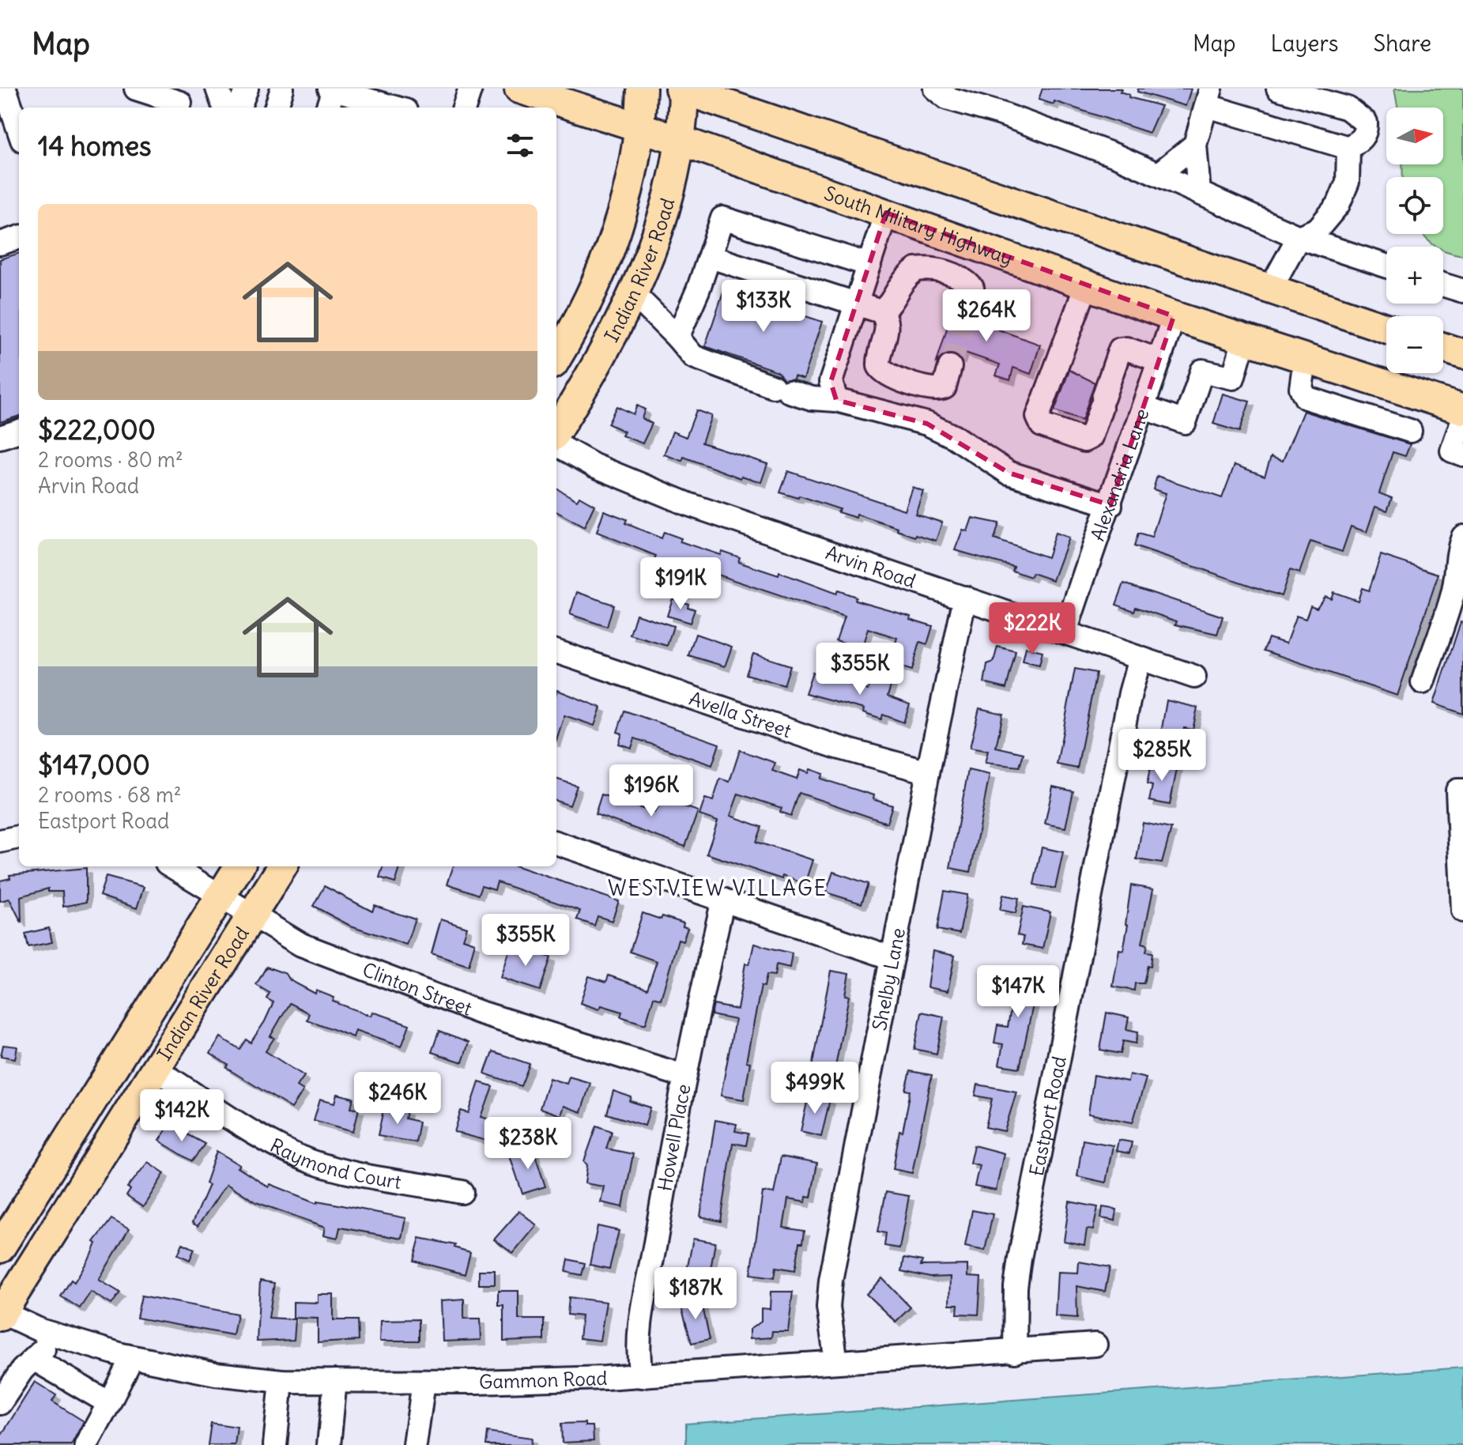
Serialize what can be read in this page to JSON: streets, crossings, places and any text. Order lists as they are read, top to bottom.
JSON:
{
  "streets": {
    "main road": ["South Military Highway", "Indian River Road"],
    "street": [
      "Alexandria Lane",
      "Arvin Road",
      "Avella Street",
      "Shelby Lane",
      "Clinton Street",
      "Eastport Road",
      "Howell Place",
      "Raymond Court",
      "Gammon Road"
    ]
  },
  "crossings": [
    ["South Military Highway", "Indian River Road"],
    ["South Military Highway", "Alexandria Lane"],
    ["Indian River Road", "Clinton Street"],
    ["Indian River Road", "Raymond Court"],
    ["Indian River Road", "Gammon Road"],
    ["Alexandria Lane", "Arvin Road"],
    ["Arvin Road", "Shelby Lane"],
    ["Arvin Road", "Eastport Road"],
    ["Avella Street", "Shelby Lane"],
    ["Shelby Lane", "Gammon Road"],
    ["Clinton Street", "Howell Place"],
    ["Eastport Road", "Gammon Road"],
    ["Howell Place", "Gammon Road"]
  ],
  "districts": ["WESTVIEW VILLAGE"],
  "north": "right",
  "page": {
    "header": "Map",
    "nav": ["Map", "Layers", "Share"],
    "map_buttons": ["+", "−"],
    "heading": "14 homes",
    "list": [
      {
        "name": "$222,000",
        "note": "2 rooms · 80 m² · Arvin Road"
      },
      {
        "name": "$147,000",
        "note": "2 rooms · 68 m² · Eastport Road"
      }
    ],
    "price": [
      "$133K",
      "$264K",
      "$191K",
      "$222K",
      "$355K",
      "$285K",
      "$196K",
      "$355K",
      "$147K",
      "$499K",
      "$246K",
      "$142K",
      "$238K",
      "$187K"
    ]
  }
}
